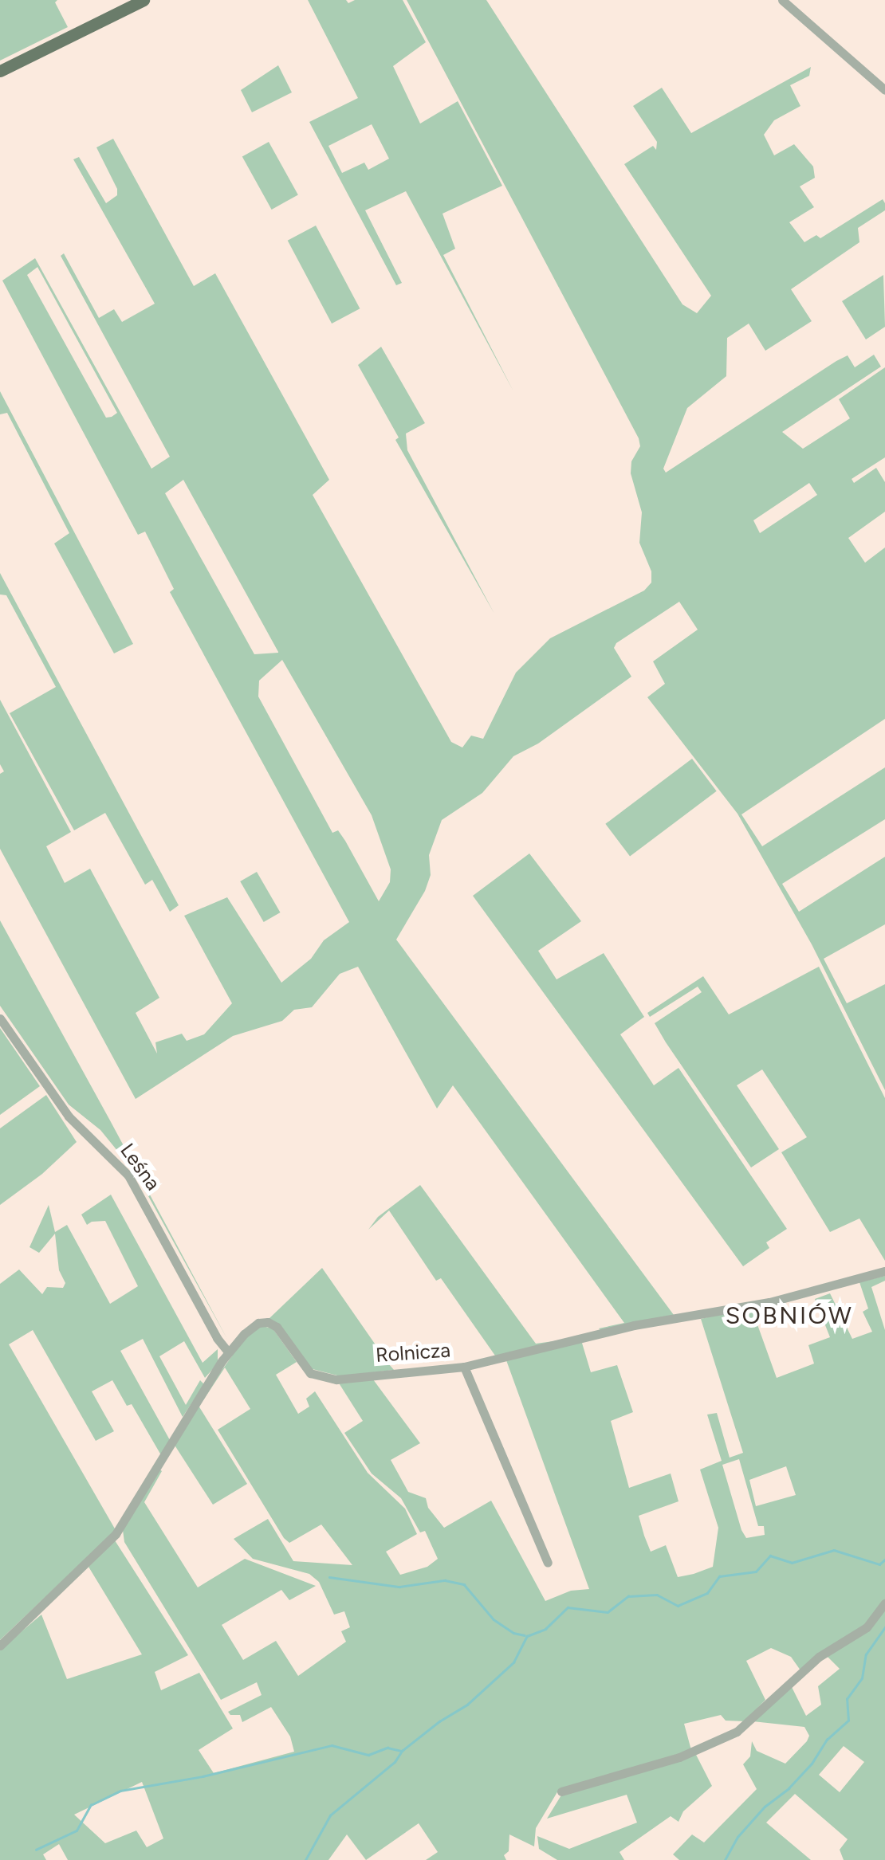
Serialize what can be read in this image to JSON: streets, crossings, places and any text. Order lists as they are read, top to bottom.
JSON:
{
  "streets": {
    "street": ["Leśna", "Rolnicza"]
  },
  "crossings": [
    ["Leśna", "Rolnicza"]
  ],
  "districts": ["SOBNIÓW"]
}
